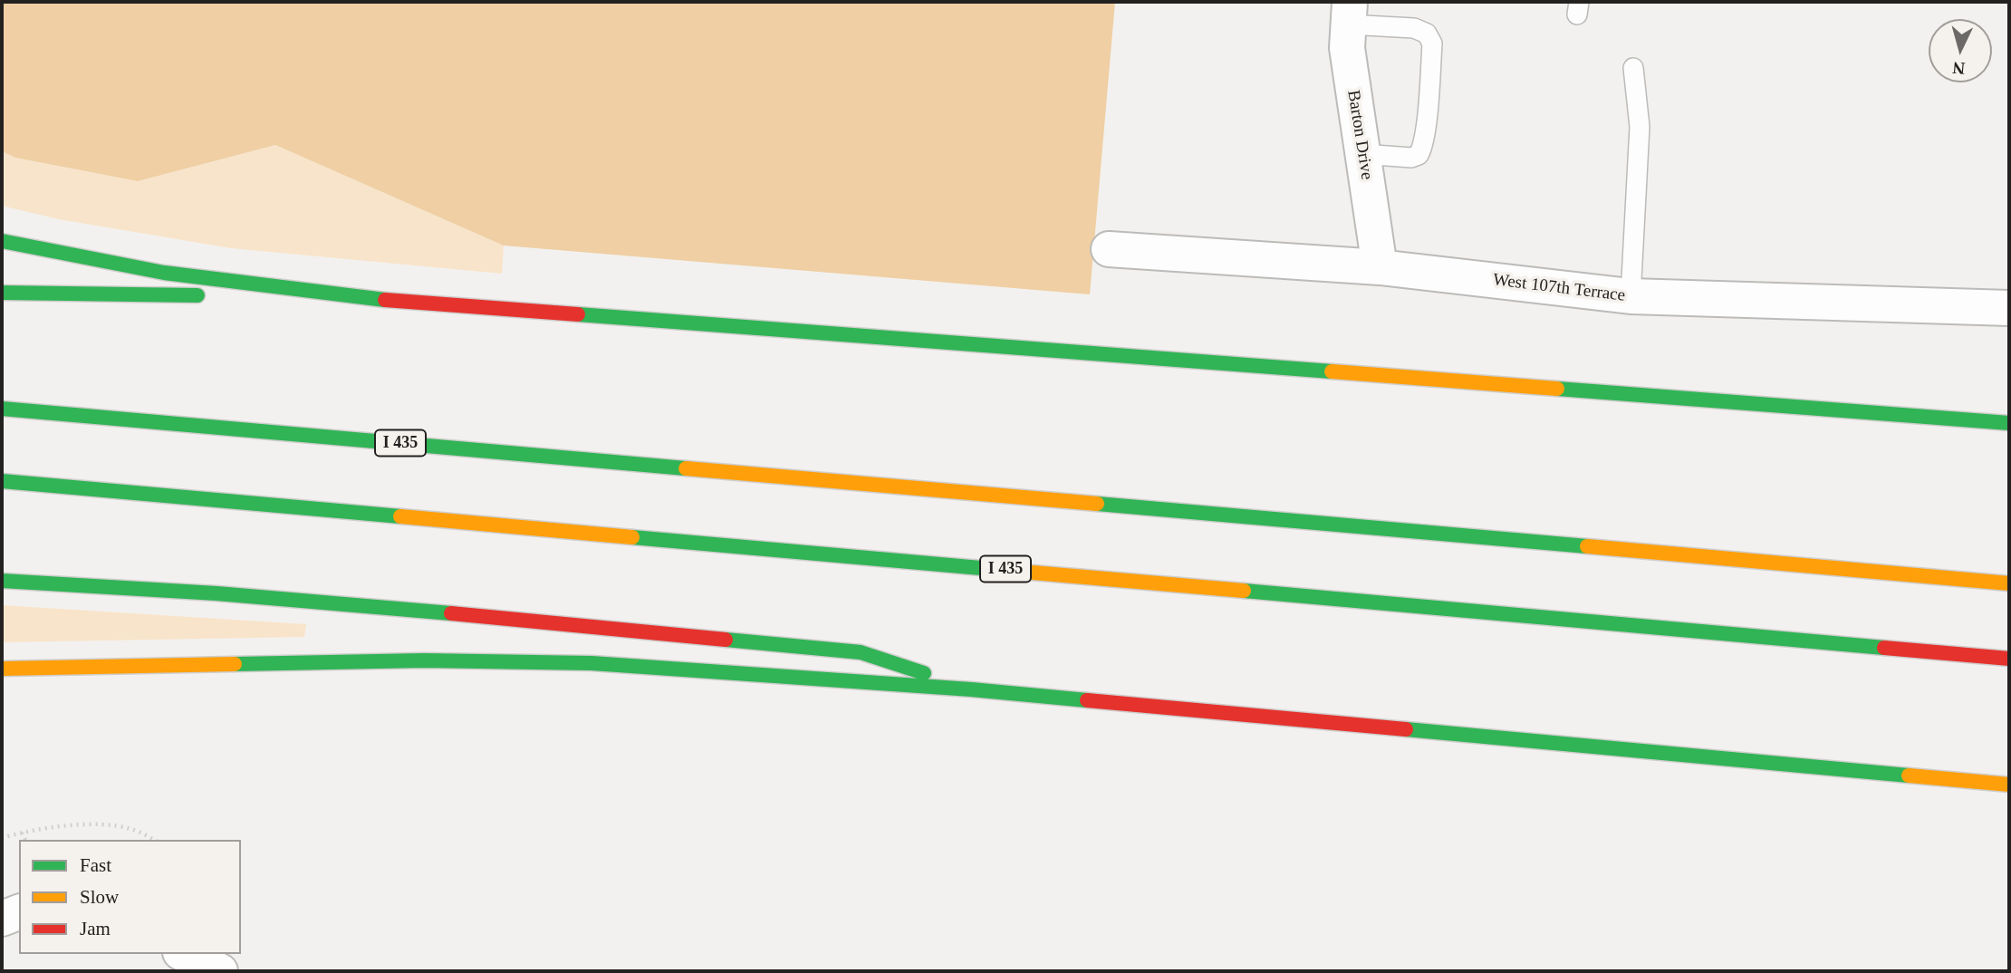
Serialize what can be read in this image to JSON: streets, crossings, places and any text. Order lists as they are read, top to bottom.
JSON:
{
  "streets": {
    "highway": ["I 435"],
    "street": ["Barton Drive", "West 107th Terrace"]
  },
  "crossings": [
    ["Barton Drive", "West 107th Terrace"]
  ],
  "legend": ["Fast", "Slow", "Jam"],
  "north": "bottom"
}
